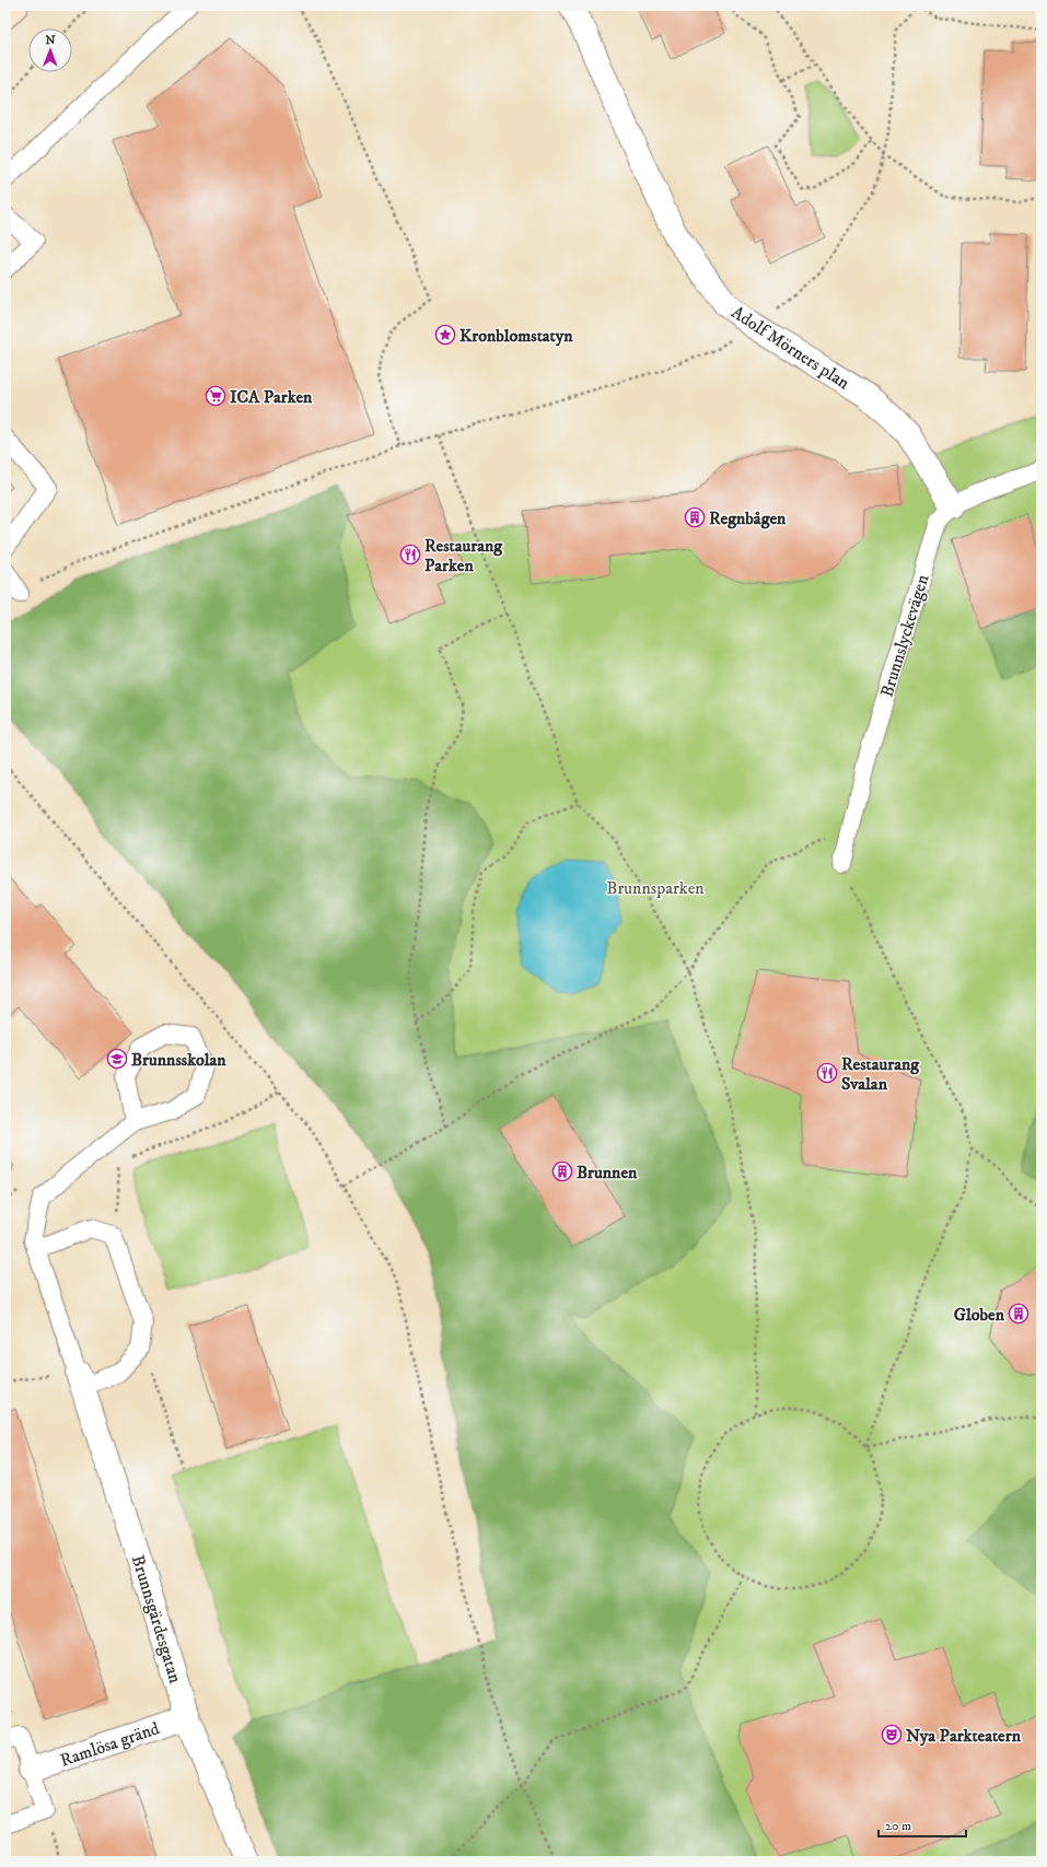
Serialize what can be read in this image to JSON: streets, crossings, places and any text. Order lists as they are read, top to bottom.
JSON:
{
  "streets": {
    "street": ["Adolf Mörners plan", "Brunnsgärdesgatan", "Ramlösa gränd"],
    "lane": ["Brunnslyckevägen"]
  },
  "crossings": [
    ["Adolf Mörners plan", "Brunnslyckevägen"],
    ["Brunnsgärdesgatan", "Ramlösa gränd"]
  ],
  "parks": ["Brunnsparken"],
  "places": {
    "place": ["Kronblomstatyn"],
    "supermarket": ["ICA Parken"],
    "building": ["Regnbågen", "Brunnen", "Globen"],
    "restaurant": ["Restaurang Parken", "Restaurang Svalan"],
    "school or university": ["Brunnsskolan"],
    "theatre": ["Nya Parkteatern"]
  },
  "scale_bar": "20 m",
  "north": "top"
}
